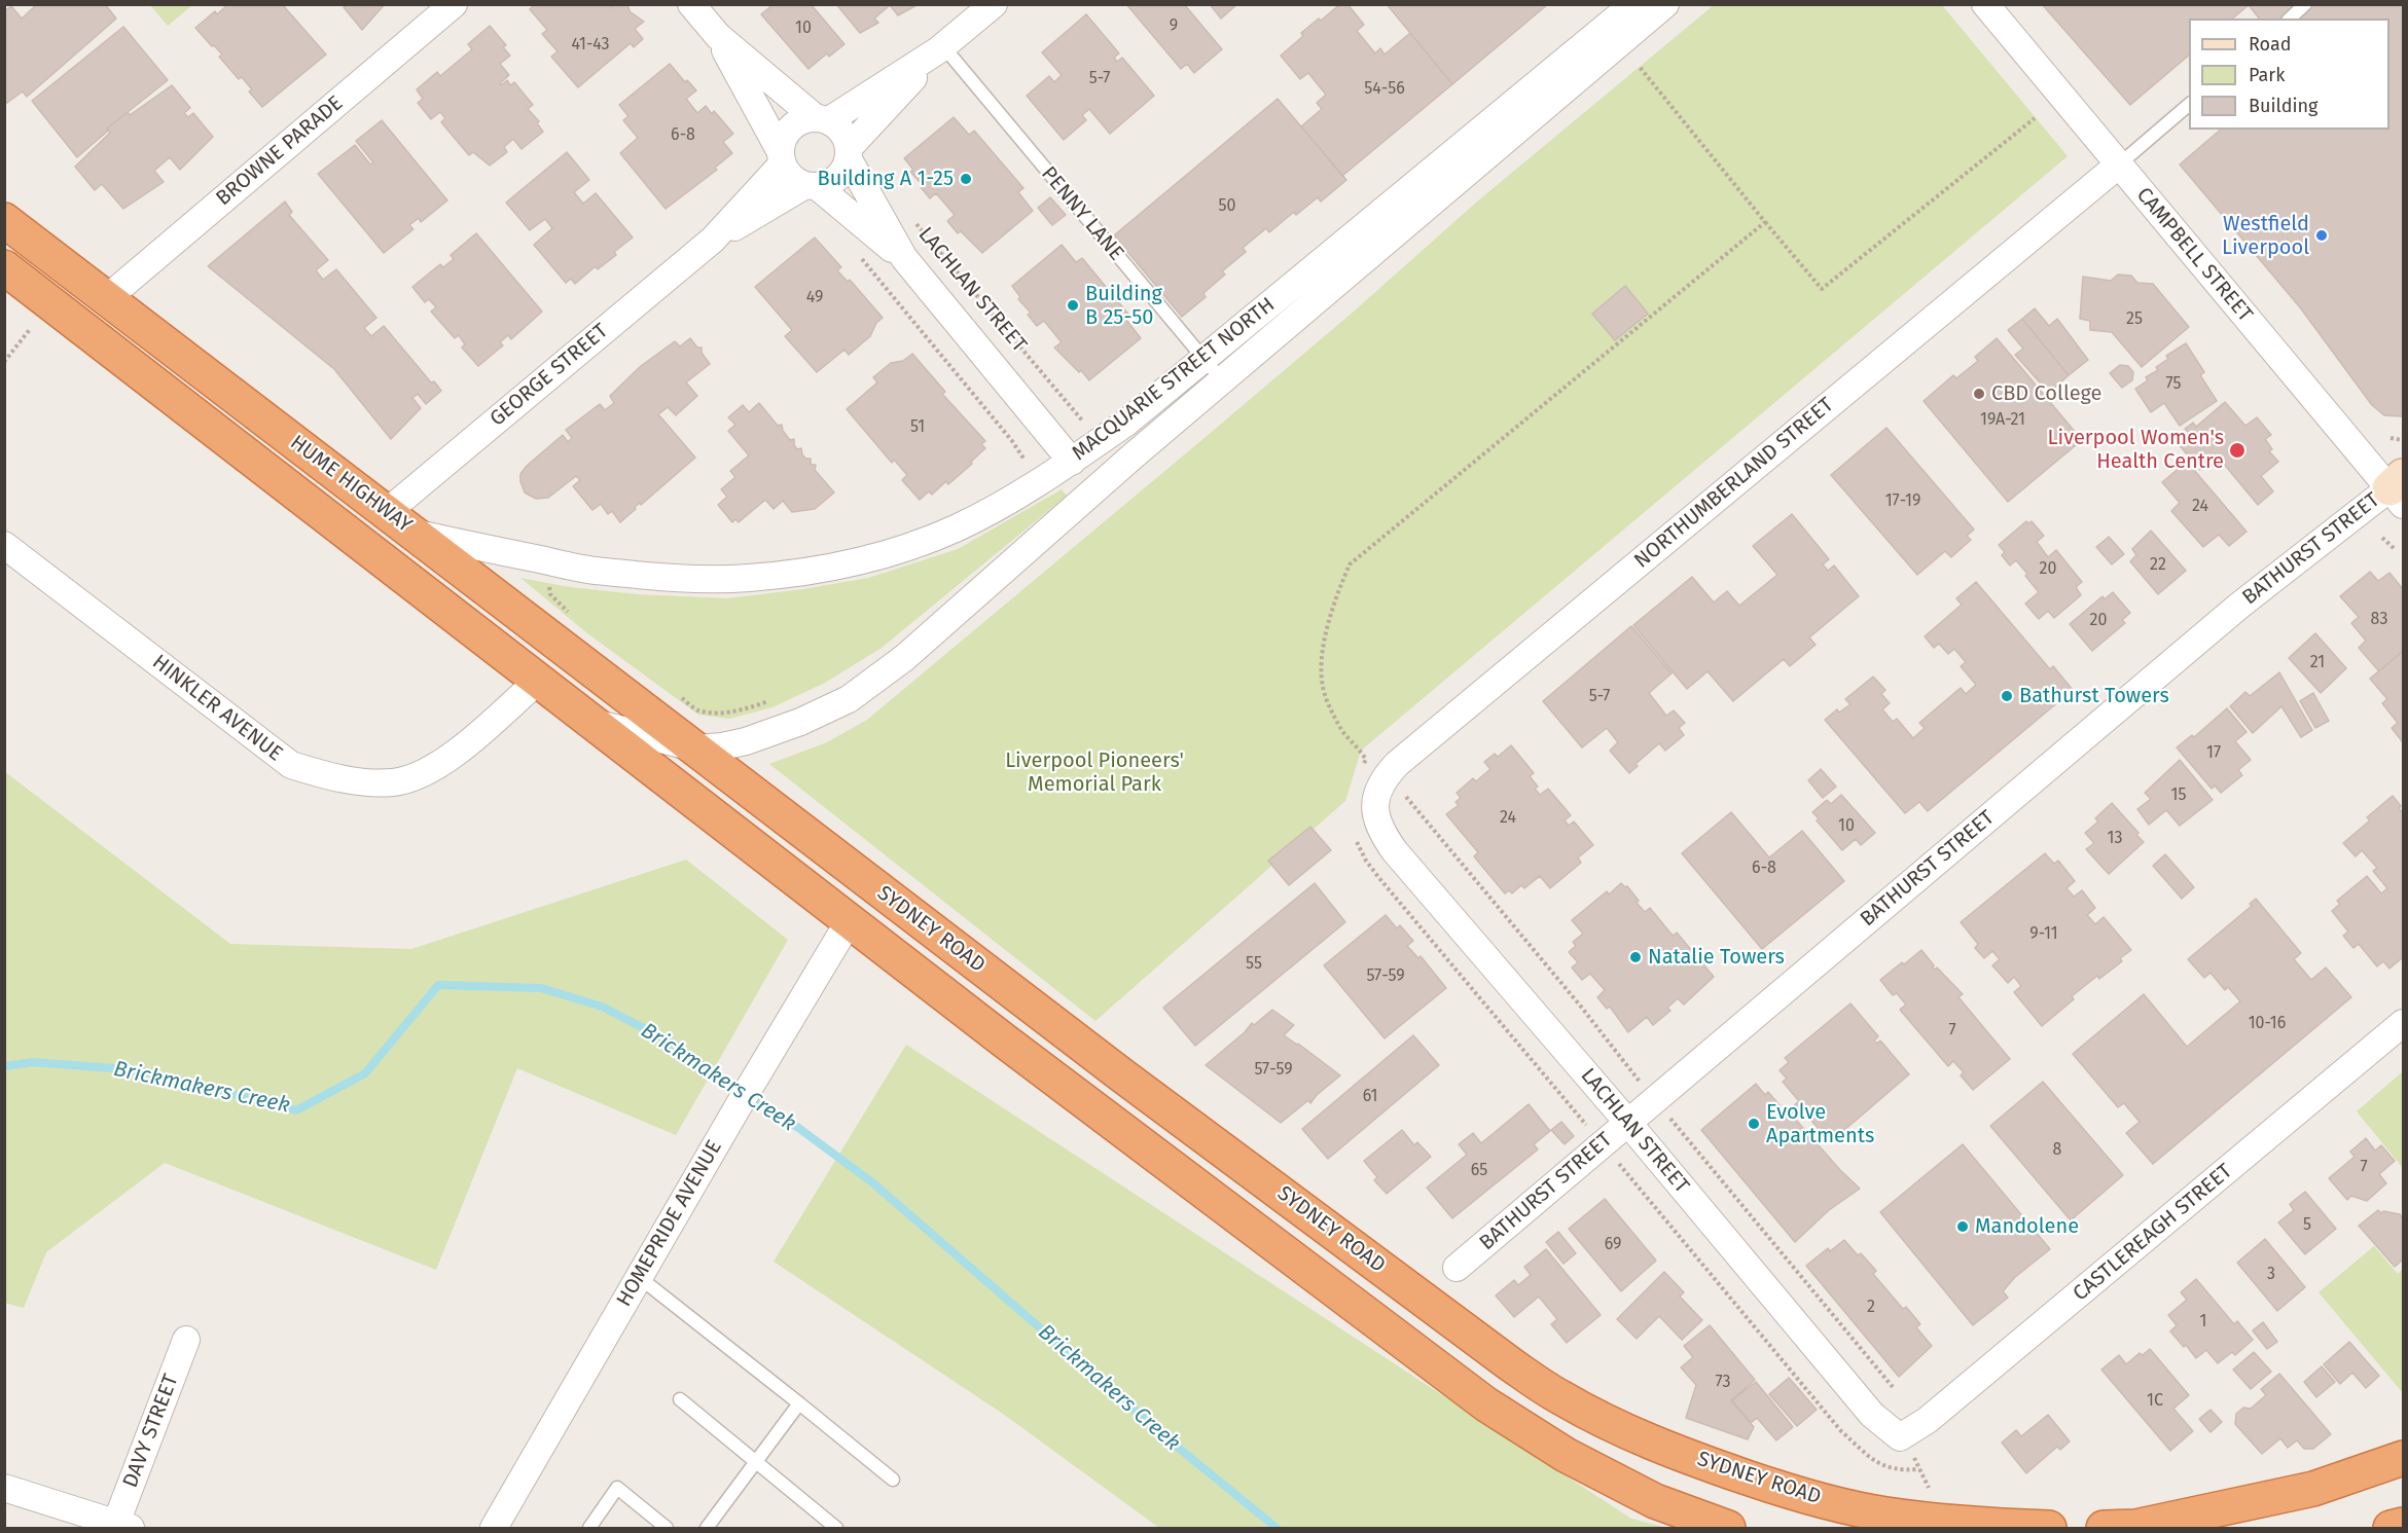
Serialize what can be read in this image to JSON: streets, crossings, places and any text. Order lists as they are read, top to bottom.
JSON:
{
  "streets": {
    "highway": ["HUME HIGHWAY", "SYDNEY ROAD"],
    "street": [
      "BROWNE PARADE",
      "CAMPBELL STREET",
      "LACHLAN STREET",
      "GEORGE STREET",
      "MACQUARIE STREET NORTH",
      "NORTHUMBERLAND STREET",
      "BATHURST STREET",
      "HINKLER AVENUE",
      "HOMEPRIDE AVENUE",
      "CASTLEREAGH STREET",
      "DAVY STREET"
    ],
    "lane": ["PENNY LANE"]
  },
  "crossings": [
    ["BROWNE PARADE", "HUME HIGHWAY"],
    ["PENNY LANE", "MACQUARIE STREET NORTH"],
    ["CAMPBELL STREET", "NORTHUMBERLAND STREET"],
    ["CAMPBELL STREET", "BATHURST STREET"],
    ["LACHLAN STREET", "GEORGE STREET"],
    ["LACHLAN STREET", "MACQUARIE STREET NORTH"],
    ["LACHLAN STREET", "NORTHUMBERLAND STREET"],
    ["LACHLAN STREET", "BATHURST STREET"],
    ["LACHLAN STREET", "CASTLEREAGH STREET"],
    ["GEORGE STREET", "HUME HIGHWAY"],
    ["MACQUARIE STREET NORTH", "HUME HIGHWAY"],
    ["MACQUARIE STREET NORTH", "SYDNEY ROAD"],
    ["HUME HIGHWAY", "HINKLER AVENUE"],
    ["HUME HIGHWAY", "SYDNEY ROAD"],
    ["SYDNEY ROAD", "HOMEPRIDE AVENUE"]
  ],
  "water": ["Brickmakers Creek"],
  "parks": ["Liverpool Pioneers' Memorial Park"],
  "places": [
    "Building A 1-25",
    "Westfield Liverpool",
    "Building B 25-50",
    "CBD College",
    "Liverpool Women's Health Centre",
    "Bathurst Towers",
    "Natalie Towers",
    "Evolve Apartments",
    "Mandolene"
  ],
  "house_numbers": [
    "9",
    "10",
    "41-43",
    "5-7",
    "54-56",
    "6-8",
    "50",
    "49",
    "25",
    "75",
    "19A-21",
    "51",
    "17-19",
    "24",
    "22",
    "20",
    "83",
    "20",
    "21",
    "5-7",
    "17",
    "15",
    "24",
    "10",
    "13",
    "6-8",
    "9-11",
    "55",
    "57-59",
    "10-16",
    "7",
    "57-59",
    "61",
    "8",
    "7",
    "65",
    "5",
    "69",
    "3",
    "2",
    "1",
    "73",
    "1C"
  ],
  "legend": ["Road", "Park", "Building"]
}
